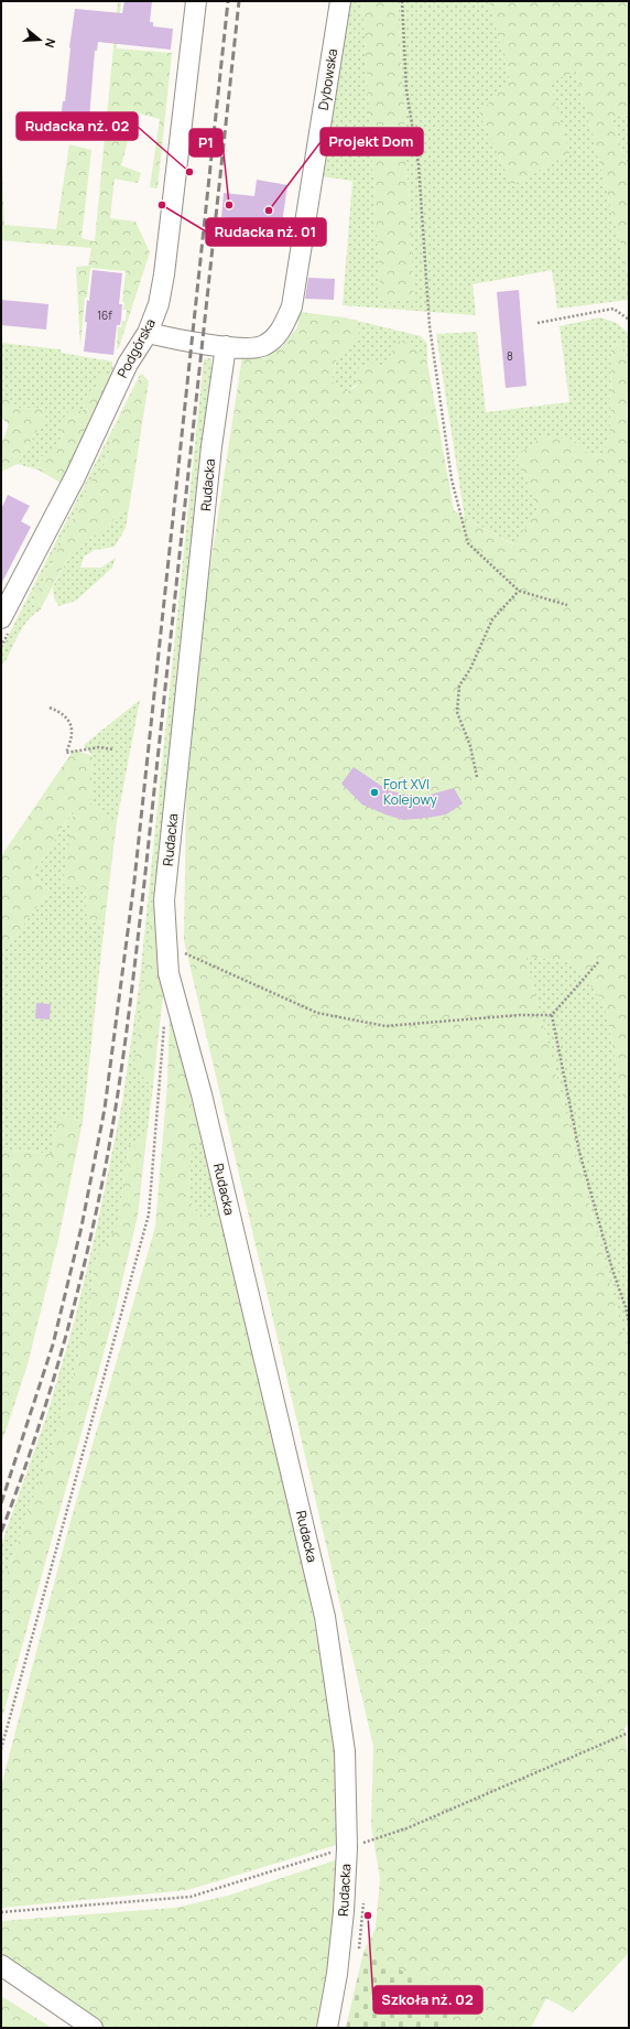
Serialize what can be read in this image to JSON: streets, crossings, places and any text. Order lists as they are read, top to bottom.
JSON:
{
  "streets": {
    "street": ["Dybowska", "Podgórska", "Rudacka"]
  },
  "crossings": [
    ["Dybowska", "Podgórska"],
    ["Dybowska", "Rudacka"]
  ],
  "places": [
    "Rudacka nż. 02",
    "Rudacka nż. 01",
    "P1",
    "Projekt Dom",
    "Fort XVI Kolejowy",
    "Szkoła nż. 02"
  ],
  "house_numbers": ["16f", "8"],
  "north": "right"
}
